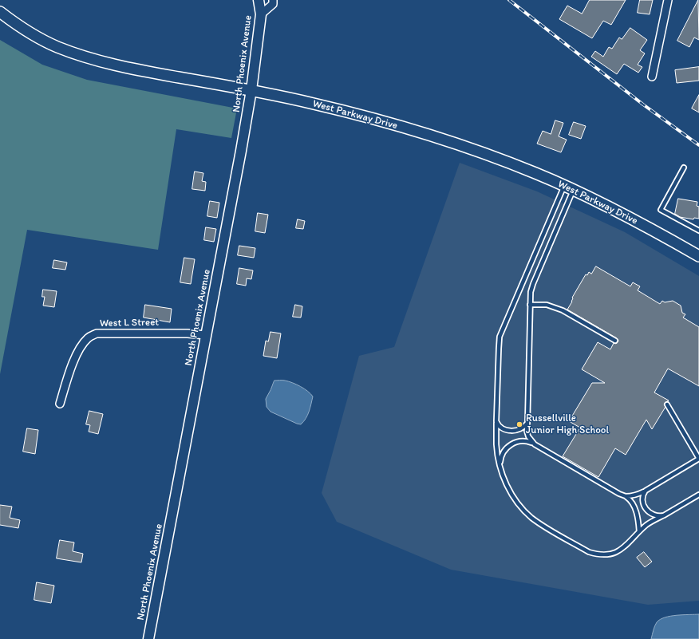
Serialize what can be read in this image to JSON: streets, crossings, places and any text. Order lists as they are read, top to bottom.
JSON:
{
  "streets": {
    "main road": ["West Parkway Drive"],
    "street": ["North Phoenix Avenue", "West L Street"]
  },
  "crossings": [
    ["North Phoenix Avenue", "West Parkway Drive"],
    ["North Phoenix Avenue", "West L Street"]
  ],
  "places": ["Russellville Junior High School"]
}
